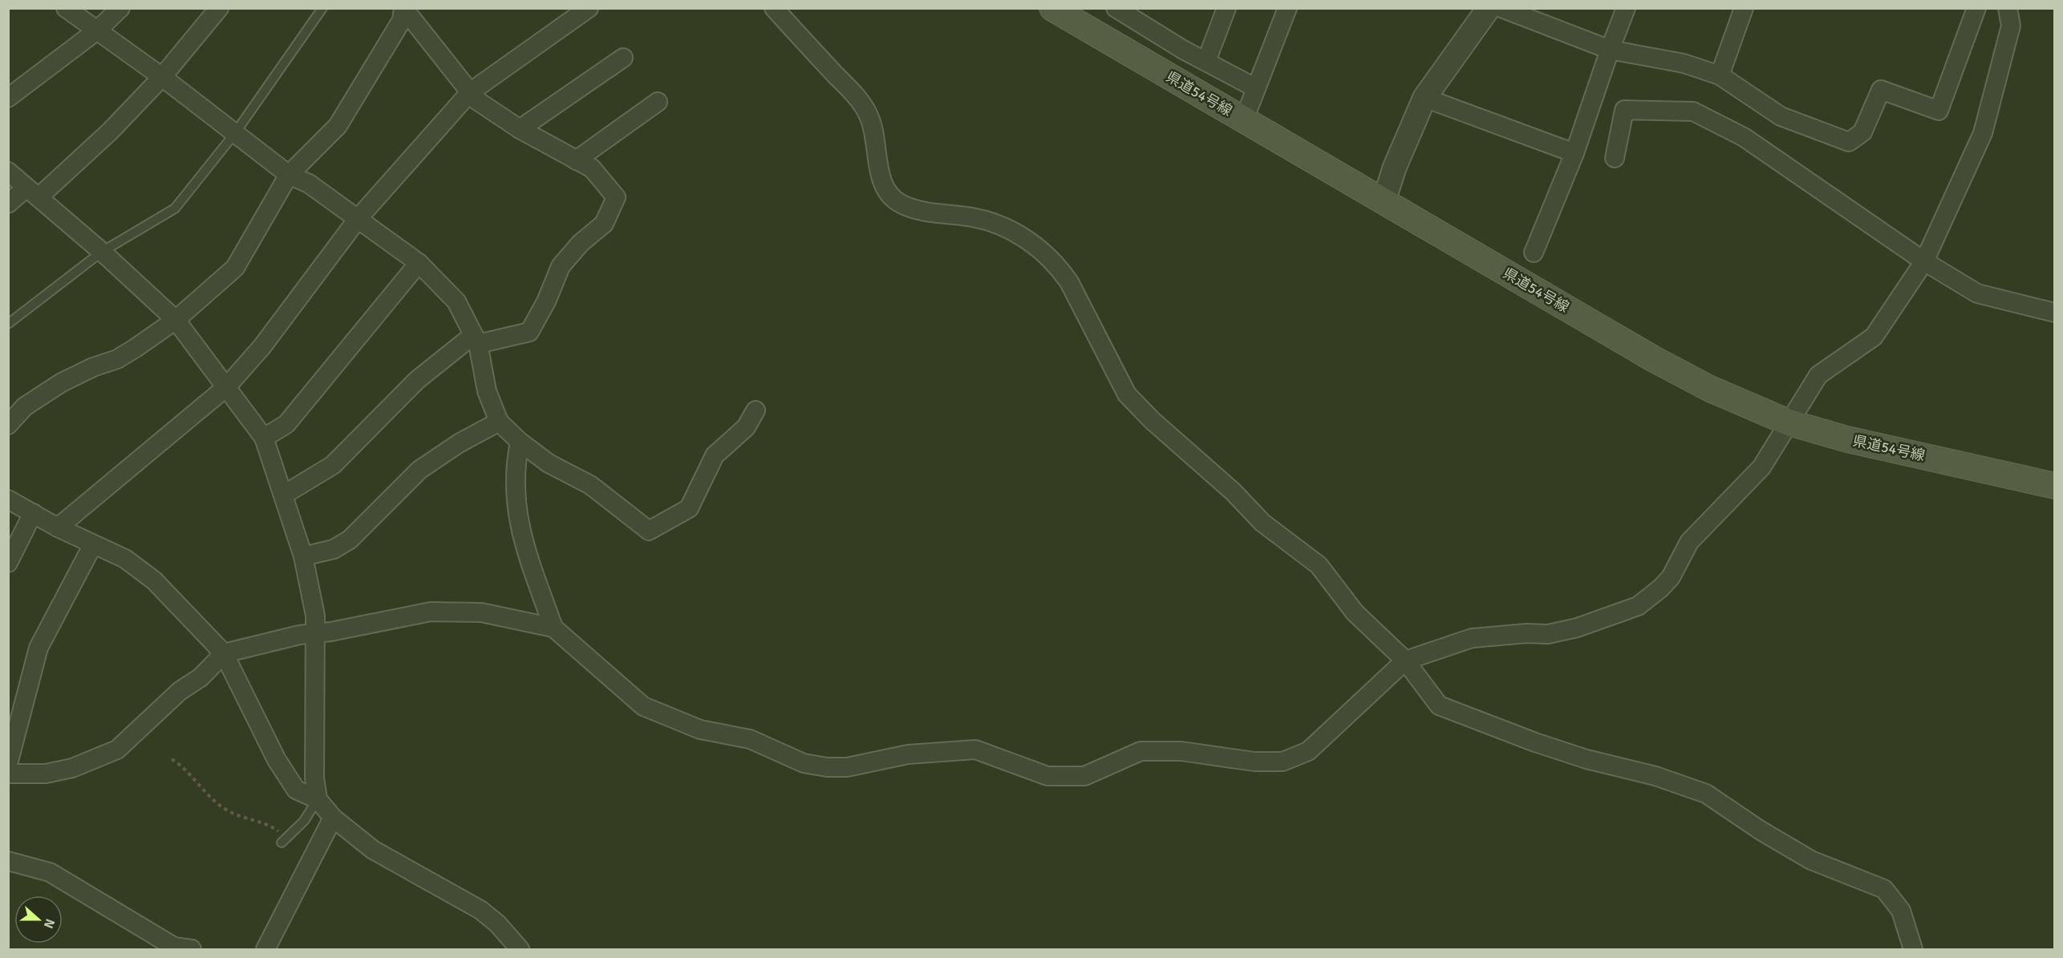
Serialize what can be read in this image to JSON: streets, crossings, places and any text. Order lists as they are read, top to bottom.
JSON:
{
  "streets": {
    "main road": ["県道54号線"]
  },
  "north": "right"
}
